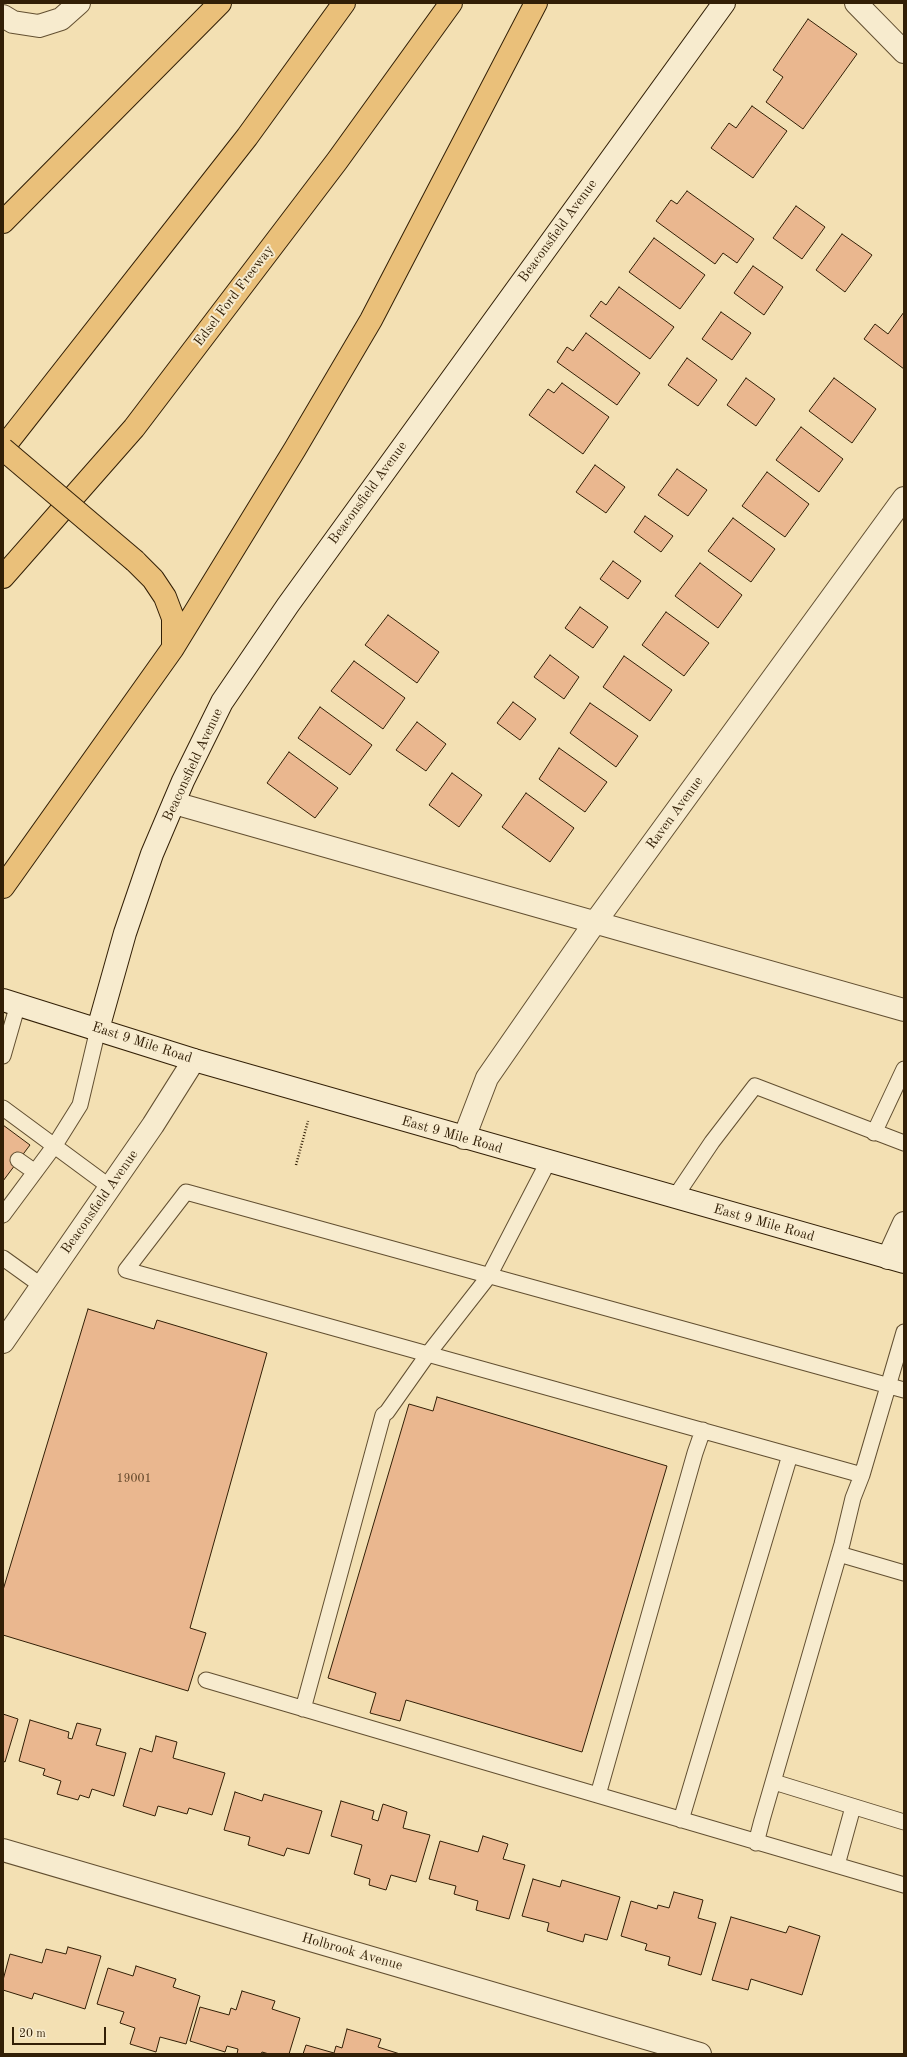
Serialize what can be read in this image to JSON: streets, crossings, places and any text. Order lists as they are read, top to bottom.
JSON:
{
  "streets": {
    "highway": ["Edsel Ford Freeway"],
    "street": [
      "Beaconsfield Avenue",
      "Raven Avenue",
      "East 9 Mile Road",
      "Holbrook Avenue"
    ]
  },
  "crossings": [
    ["Beaconsfield Avenue", "East 9 Mile Road"],
    ["Raven Avenue", "East 9 Mile Road"]
  ],
  "house_numbers": ["19001"],
  "scale_bar": "20 m"
}
